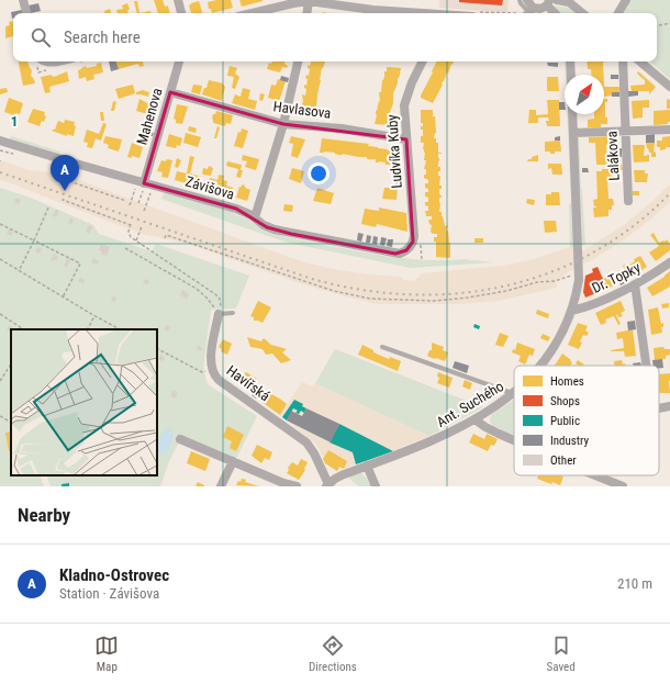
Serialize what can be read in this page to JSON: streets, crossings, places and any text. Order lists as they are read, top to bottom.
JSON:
{
  "streets": {
    "street": [
      "Havlasova",
      "Mahenova",
      "Ludvíka Kuby",
      "Lalákova",
      "Závišova",
      "Dr. Topky",
      "Havířská",
      "Ant. Suchého"
    ]
  },
  "crossings": [
    ["Havlasova", "Mahenova"],
    ["Havlasova", "Ludvíka Kuby"],
    ["Mahenova", "Závišova"],
    ["Ludvíka Kuby", "Závišova"],
    ["Dr. Topky", "Ant. Suchého"],
    ["Havířská", "Ant. Suchého"]
  ],
  "legend": [
    "Homes",
    "Shops",
    "Public",
    "Industry",
    "Other"
  ],
  "north": "top right",
  "page": {
    "search": "Search here",
    "pins": "A",
    "heading": "Nearby",
    "list": [
      {
        "mark": "A",
        "name": "Kladno-Ostrovec",
        "note": "Station · Závišova",
        "value": "210 m"
      }
    ],
    "nav": ["Map", "Directions", "Saved"]
  },
  "grid": {
    "rows": ["1"]
  }
}
